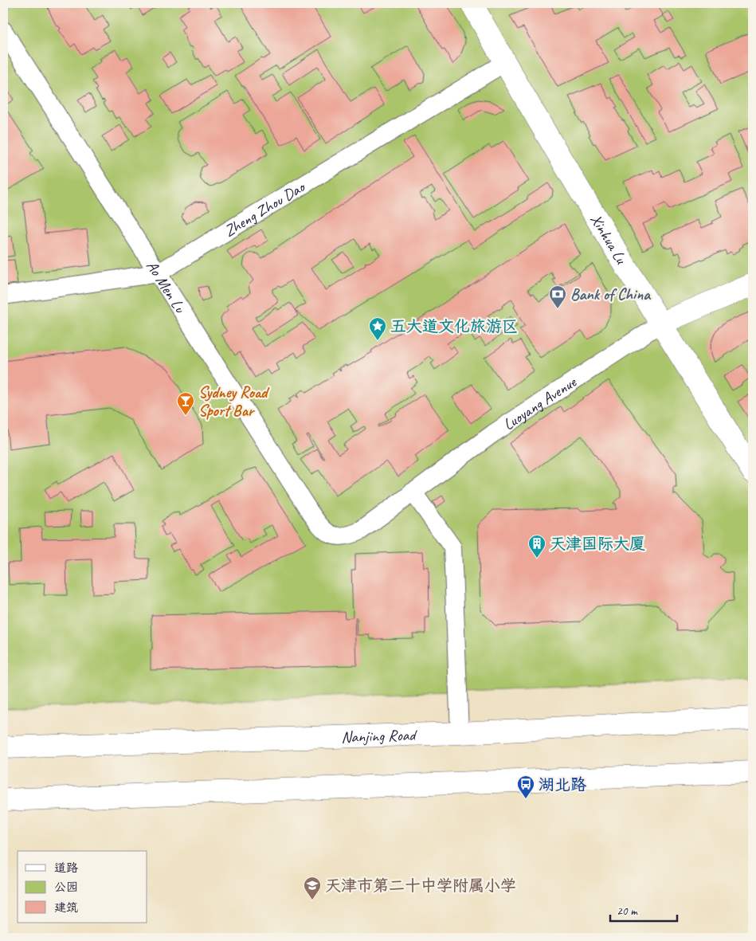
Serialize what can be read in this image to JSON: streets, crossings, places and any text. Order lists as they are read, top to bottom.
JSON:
{
  "streets": {
    "main road": ["Xinhua Lu", "Luoyang Avenue", "Nanjing Road"],
    "street": ["Zheng Zhou Dao", "Ao Men Lu"]
  },
  "crossings": [
    ["Zheng Zhou Dao", "Xinhua Lu"],
    ["Zheng Zhou Dao", "Ao Men Lu"],
    ["Xinhua Lu", "Luoyang Avenue"],
    ["Ao Men Lu", "Luoyang Avenue"]
  ],
  "places": {
    "bank": ["Bank of China"],
    "place": ["五大道文化旅游区"],
    "bar": ["Sydney Road Sport Bar"],
    "building": ["天津国际大厦"],
    "bus stop": ["湖北路"],
    "school or university": ["天津市第二十中学附属小学"]
  },
  "legend": ["道路", "公园", "建筑"],
  "scale_bar": "20 m"
}
